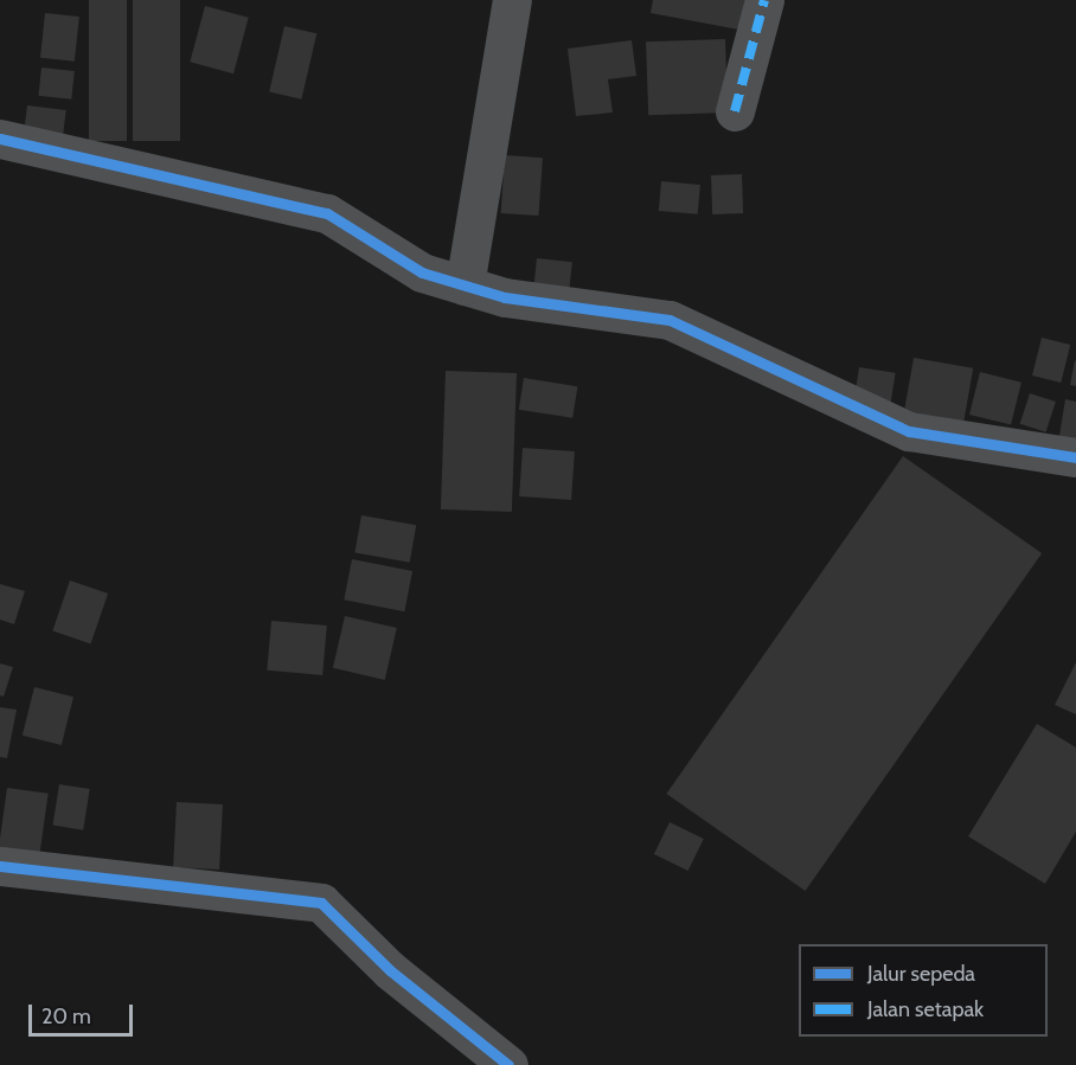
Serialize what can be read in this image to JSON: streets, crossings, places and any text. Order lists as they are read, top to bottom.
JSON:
{
  "legend": ["Jalur sepeda", "Jalan setapak"],
  "scale_bar": "20 m"
}
